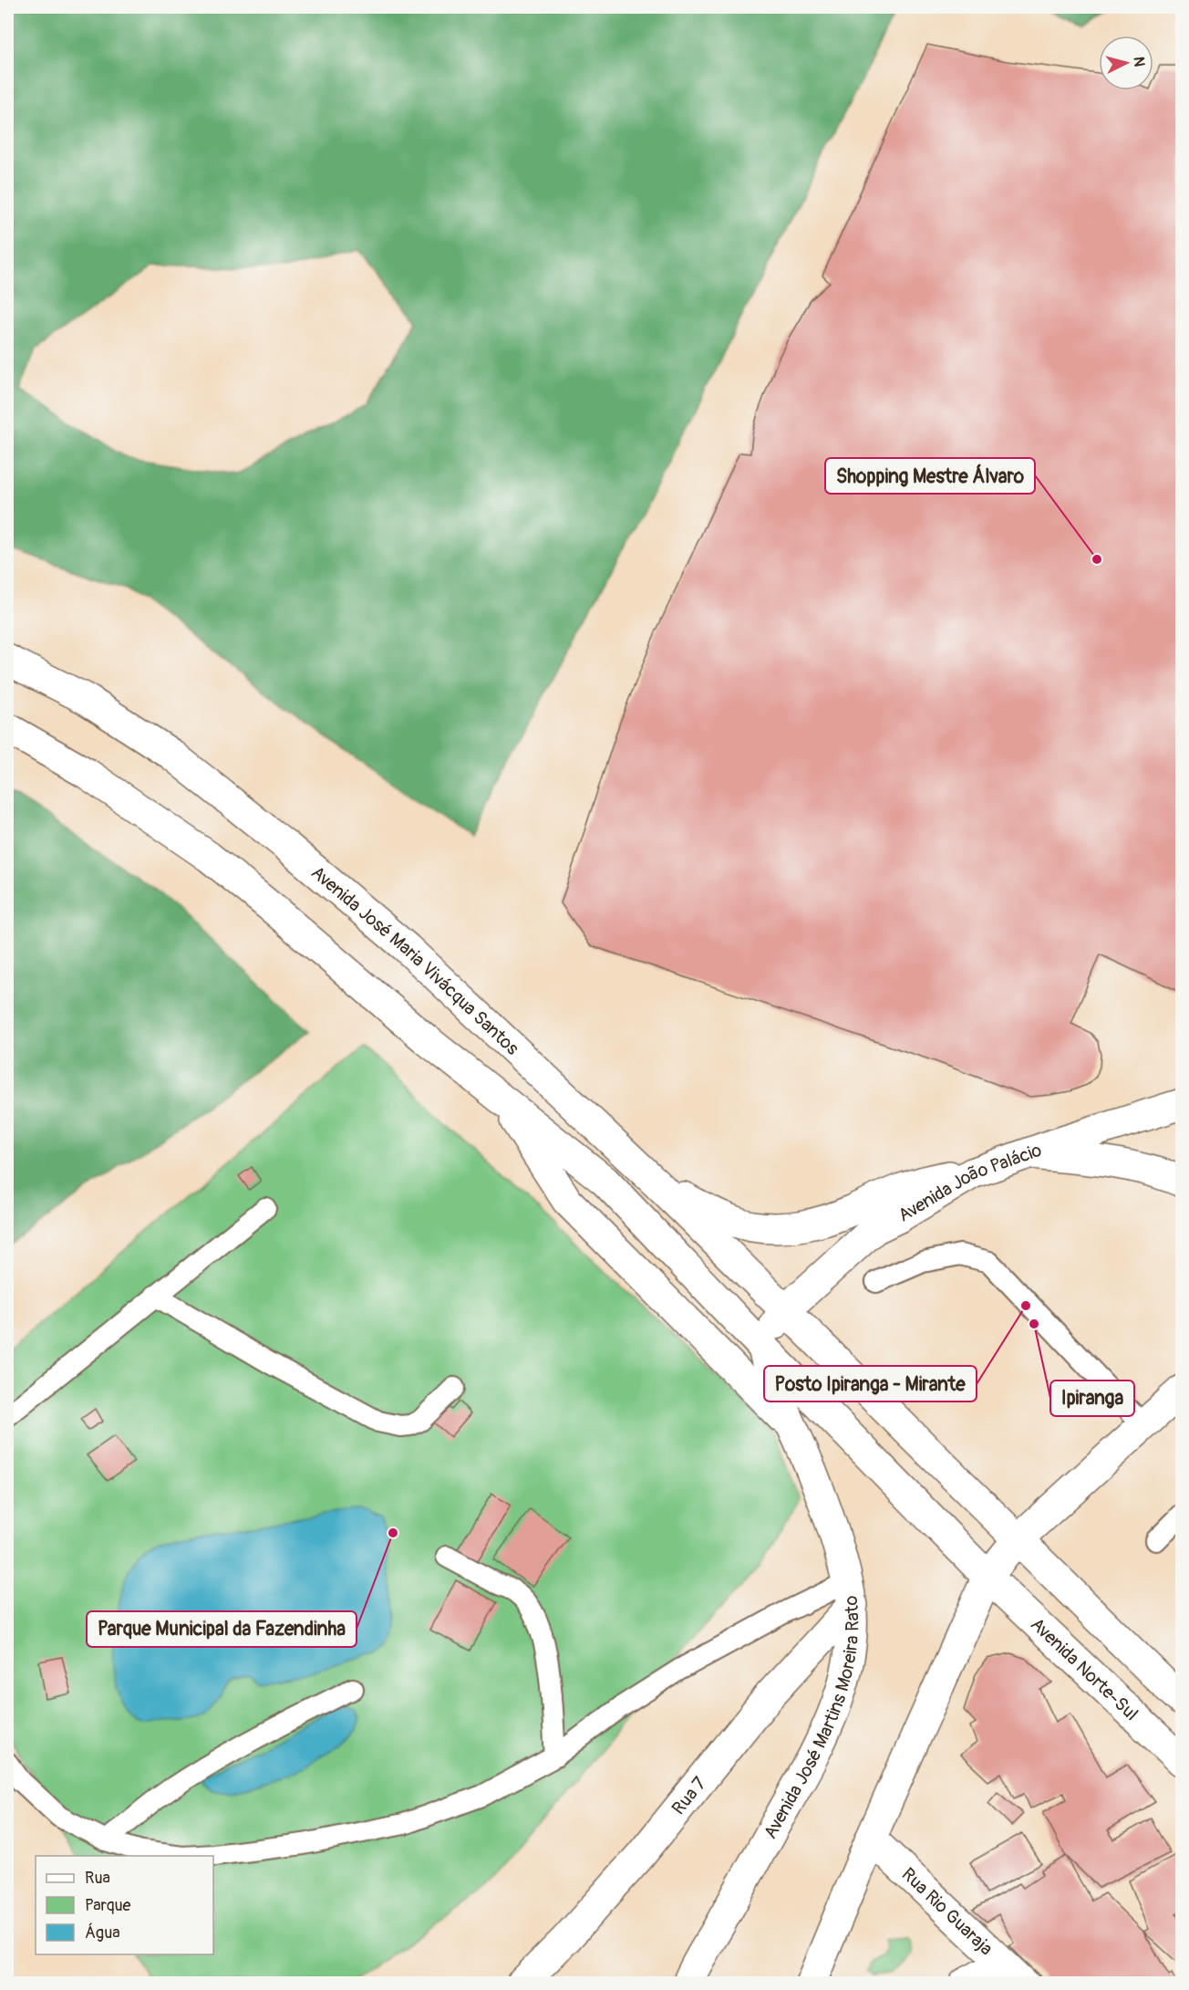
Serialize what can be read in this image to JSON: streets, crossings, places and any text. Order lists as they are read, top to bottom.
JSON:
{
  "streets": {
    "main road": [
      "Avenida José Maria Vivácqua Santos",
      "Avenida João Palácio",
      "Avenida Norte-Sul",
      "Avenida José Martins Moreira Rato",
      "Rua 7",
      "Rua Rio Guaraja"
    ]
  },
  "crossings": [
    ["Avenida José Maria Vivácqua Santos", "Avenida João Palácio"],
    ["Avenida José Martins Moreira Rato", "Rua 7"]
  ],
  "places": [
    "Shopping Mestre Álvaro",
    "Posto Ipiranga - Mirante",
    "Ipiranga",
    "Parque Municipal da Fazendinha"
  ],
  "legend": ["Rua", "Parque", "Água"],
  "north": "right"
}
